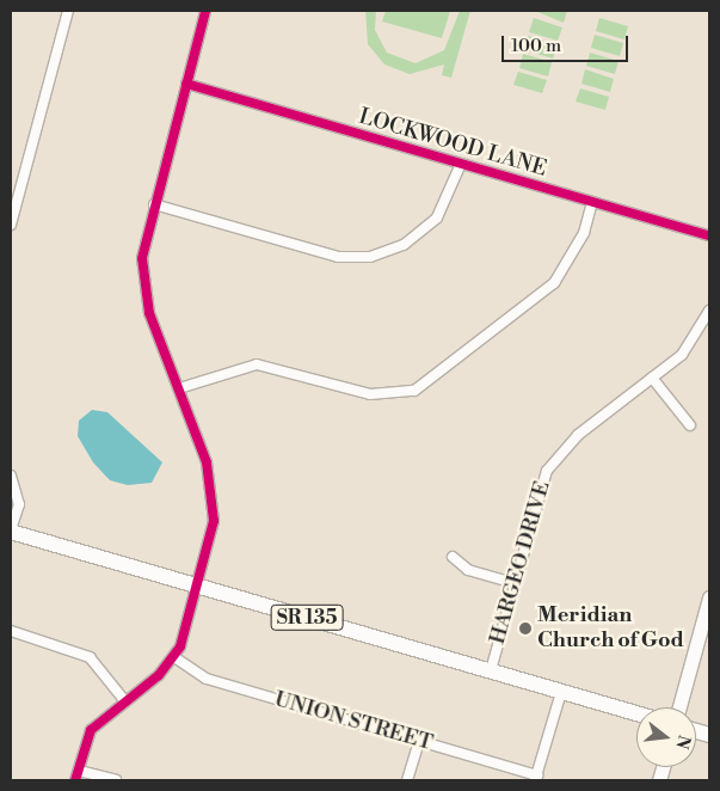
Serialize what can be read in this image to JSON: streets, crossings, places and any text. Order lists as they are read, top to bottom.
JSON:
{
  "streets": {
    "main road": ["SR 135"],
    "street": ["LOCKWOOD LANE", "HARGEO DRIVE", "UNION STREET"]
  },
  "crossings": [
    ["HARGEO DRIVE", "SR 135"]
  ],
  "places": ["Meridian Church of God"],
  "scale_bar": "100 m",
  "north": "right"
}
